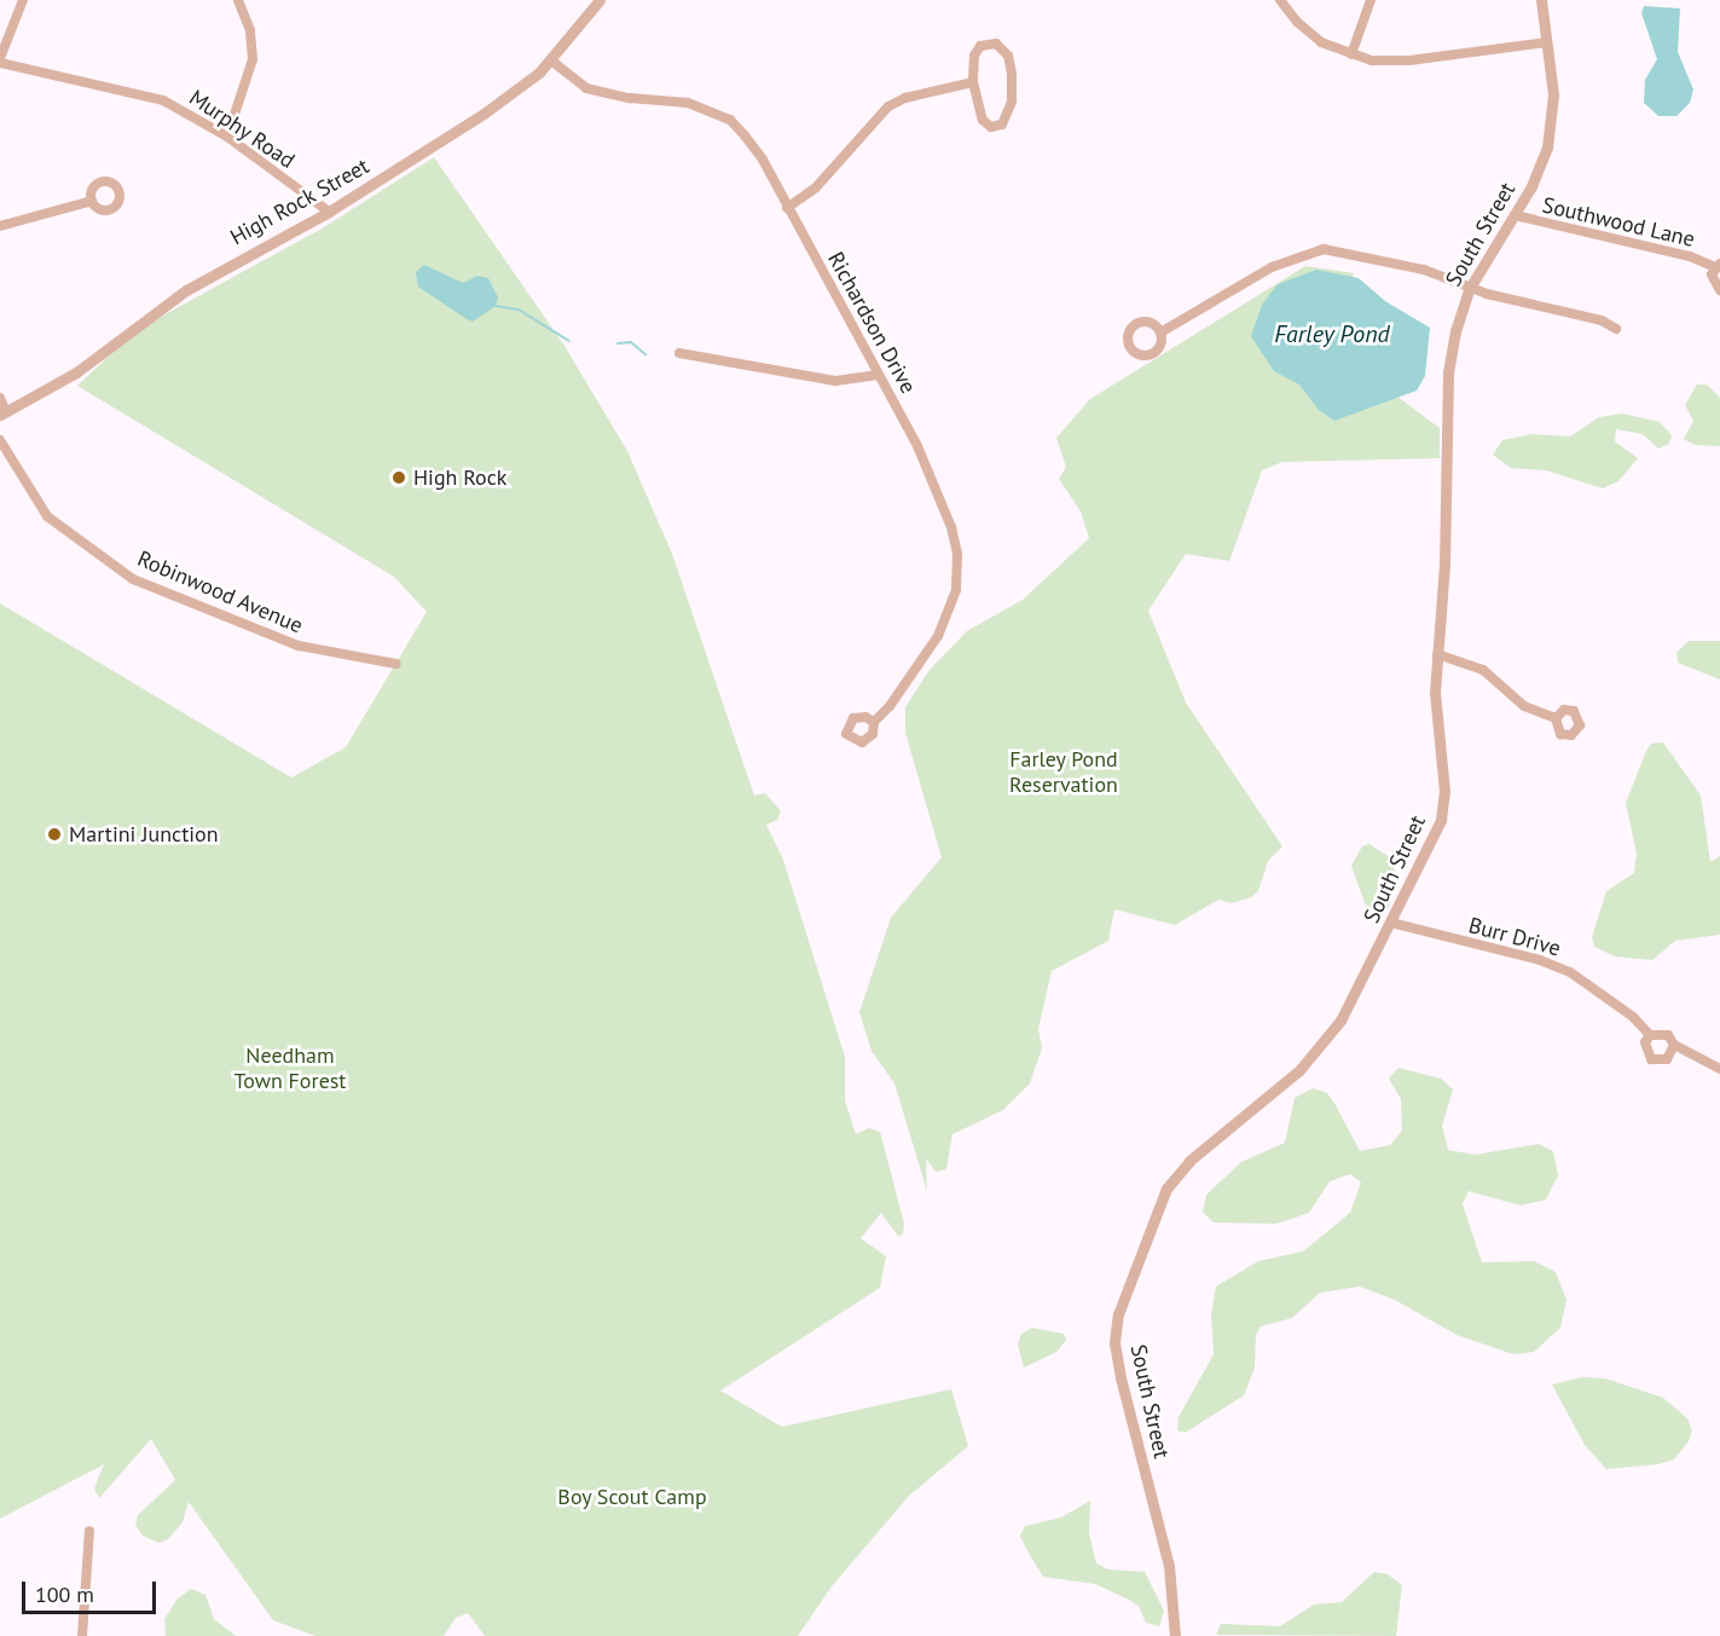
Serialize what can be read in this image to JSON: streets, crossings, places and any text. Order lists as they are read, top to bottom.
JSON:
{
  "streets": {
    "street": [
      "Murphy Road",
      "High Rock Street",
      "Southwood Lane",
      "South Street",
      "Richardson Drive",
      "Robinwood Avenue",
      "Burr Drive"
    ]
  },
  "crossings": [
    ["Murphy Road", "High Rock Street"],
    ["High Rock Street", "Richardson Drive"],
    ["Southwood Lane", "South Street"],
    ["South Street", "Burr Drive"]
  ],
  "water": ["Farley Pond"],
  "parks": ["Farley Pond Reservation", "Needham Town Forest", "Boy Scout Camp"],
  "places": ["High Rock", "Martini Junction"],
  "scale_bar": "100 m"
}
